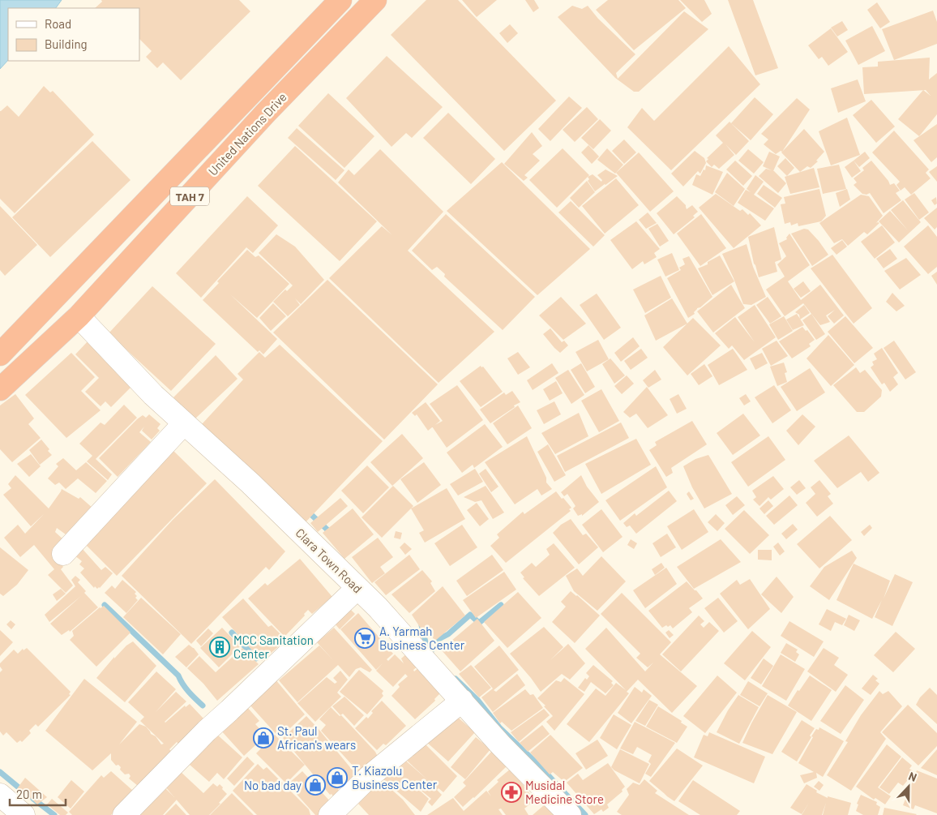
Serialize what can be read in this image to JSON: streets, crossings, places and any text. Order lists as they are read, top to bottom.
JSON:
{
  "streets": {
    "highway": ["United Nations Drive", "TAH 7"],
    "street": ["Clara Town Road"]
  },
  "crossings": [
    ["United Nations Drive", "Clara Town Road"]
  ],
  "places": {
    "supermarket": ["A. Yarmah Business Center"],
    "building": ["MCC Sanitation Center"],
    "shop": ["St. Paul African's wears", "T. Kiazolu Business Center", "No bad day"],
    "pharmacy": ["Musidal Medicine Store"]
  },
  "legend": ["Road", "Building"],
  "scale_bar": "20 m",
  "north": "top"
}
